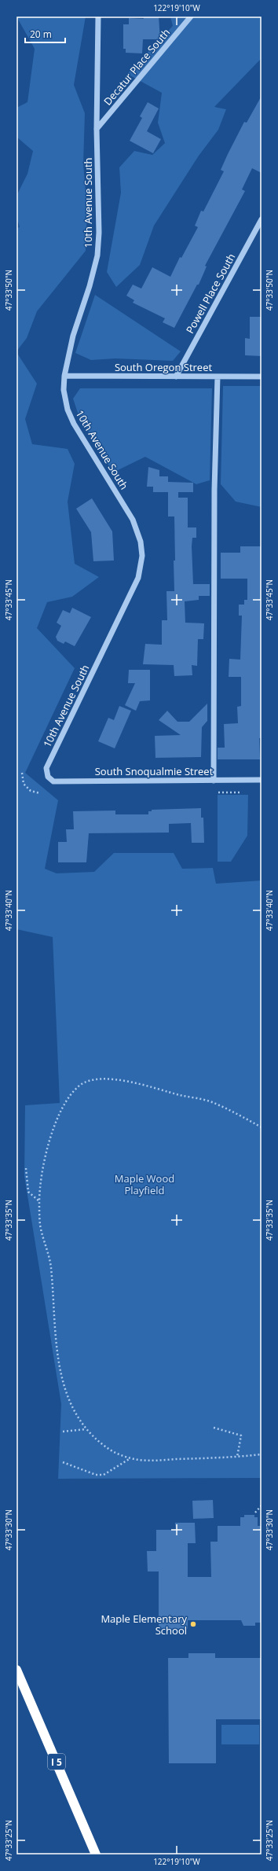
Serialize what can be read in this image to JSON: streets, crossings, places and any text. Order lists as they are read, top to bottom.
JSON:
{
  "streets": {
    "highway": ["I 5"],
    "street": [
      "Decatur Place South",
      "10th Avenue South",
      "Powell Place South",
      "South Oregon Street",
      "South Snoqualmie Street"
    ]
  },
  "crossings": [
    ["Decatur Place South", "10th Avenue South"],
    ["10th Avenue South", "South Oregon Street"],
    ["10th Avenue South", "South Snoqualmie Street"],
    ["Powell Place South", "South Oregon Street"]
  ],
  "parks": ["Maple Wood Playfield"],
  "places": ["Maple Elementary School"],
  "scale_bar": "20 m",
  "coordinates": [
    "122°19'10\"W",
    "47°33'50\"N",
    "47°33'45\"N",
    "47°33'40\"N",
    "47°33'35\"N",
    "47°33'30\"N",
    "47°33'25\"N"
  ]
}
